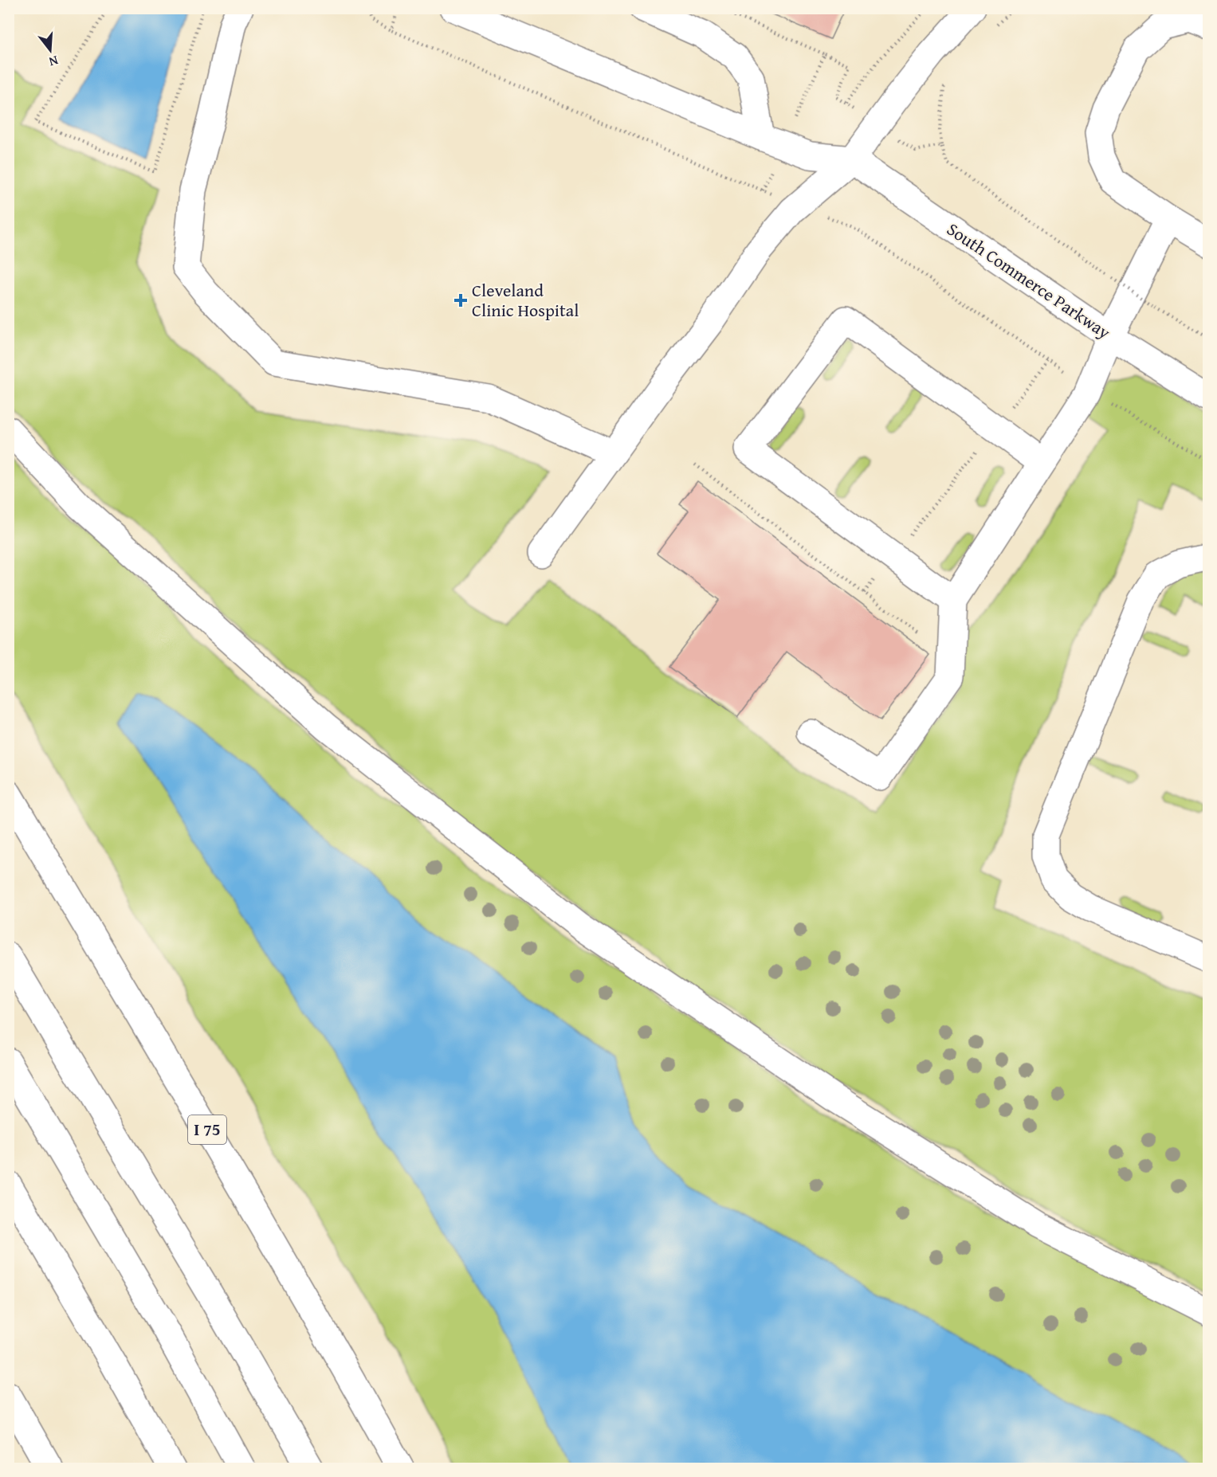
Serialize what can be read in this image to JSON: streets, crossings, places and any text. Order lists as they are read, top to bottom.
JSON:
{
  "streets": {
    "main road": ["South Commerce Parkway", "I 75"]
  },
  "places": {
    "health": ["Cleveland Clinic Hospital"]
  },
  "north": "bottom"
}
